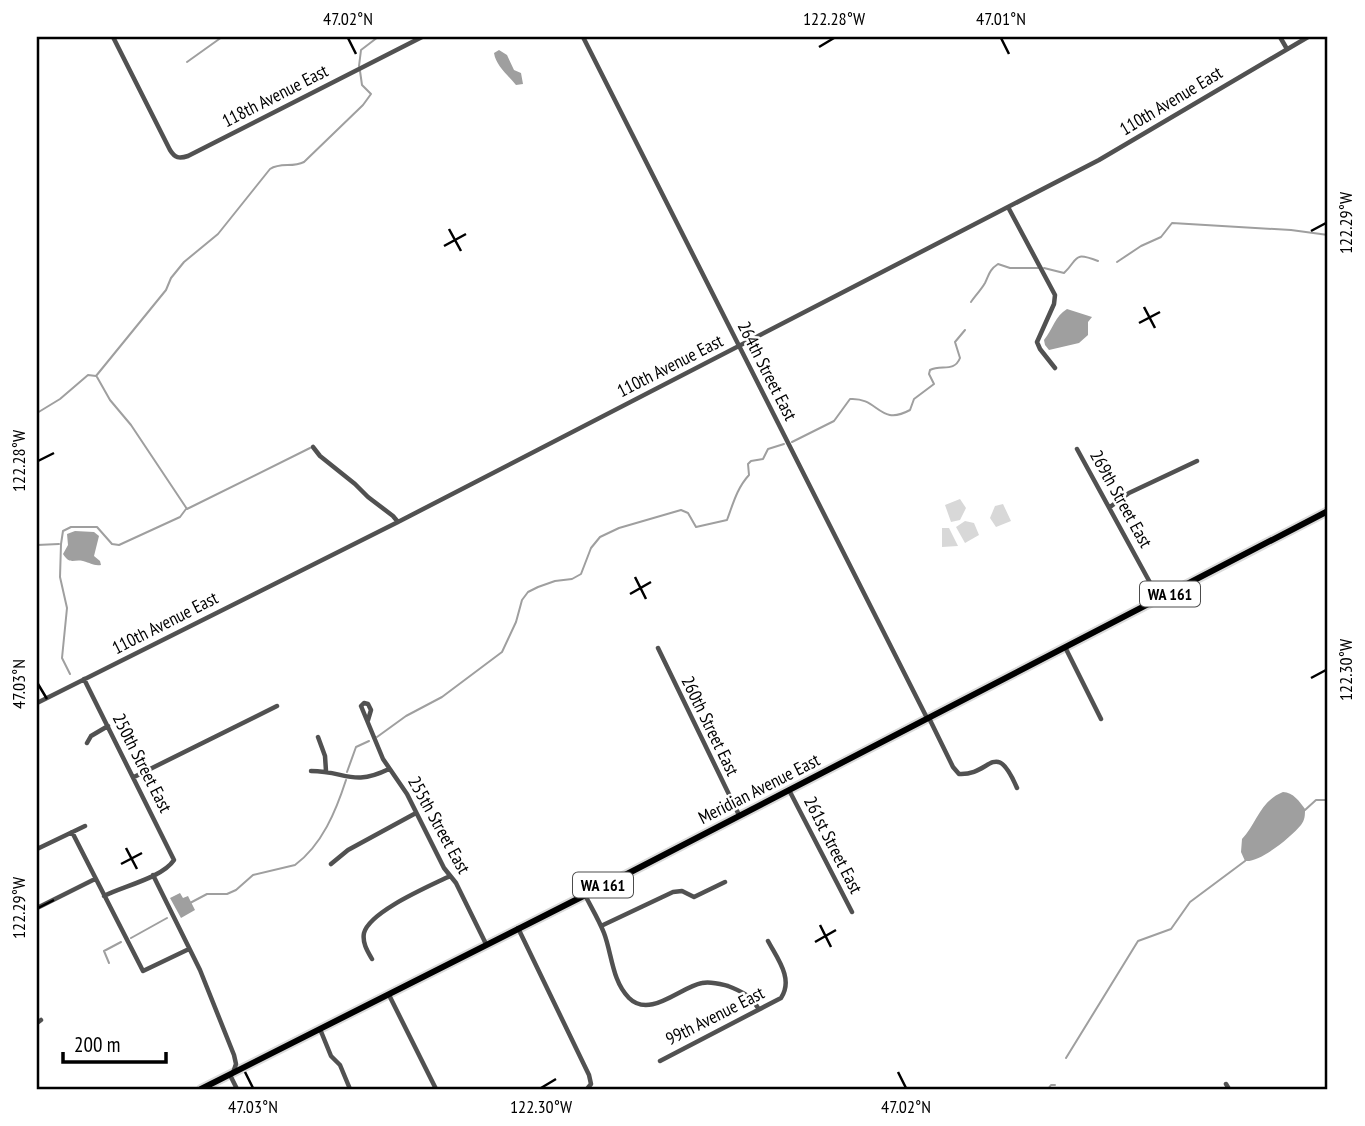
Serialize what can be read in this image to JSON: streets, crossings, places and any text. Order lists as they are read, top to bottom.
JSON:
{
  "streets": {
    "main road": ["WA 161", "Meridian Avenue East"],
    "street": [
      "118th Avenue East",
      "110th Avenue East",
      "264th Street East",
      "269th Street East",
      "260th Street East",
      "250th Street East",
      "255th Street East",
      "261st Street East",
      "99th Avenue East"
    ]
  },
  "crossings": [
    ["110th Avenue East", "264th Street East"],
    ["110th Avenue East", "250th Street East"],
    ["264th Street East", "Meridian Avenue East"],
    ["269th Street East", "Meridian Avenue East"],
    ["260th Street East", "Meridian Avenue East"],
    ["Meridian Avenue East", "255th Street East"],
    ["Meridian Avenue East", "261st Street East"]
  ],
  "scale_bar": "200 m",
  "coordinates": [
    "47.02°N",
    "122.28°W",
    "47.01°N",
    "122.29°W",
    "122.30°W",
    "47.03°N"
  ]
}
